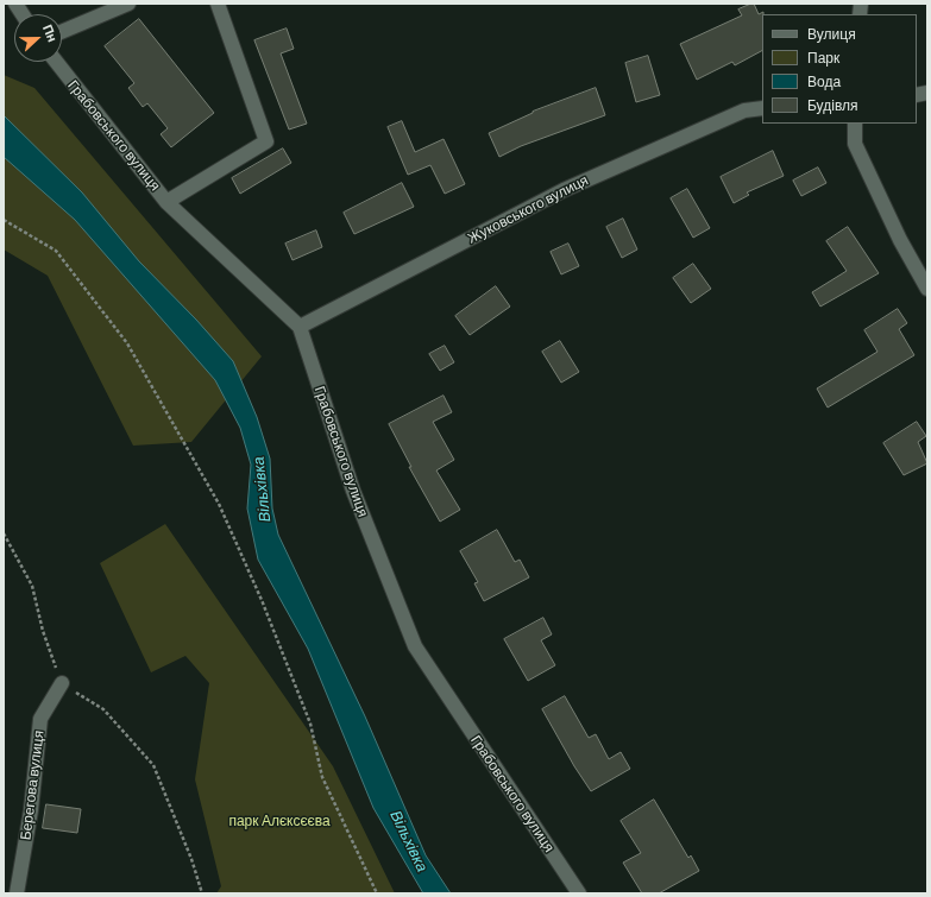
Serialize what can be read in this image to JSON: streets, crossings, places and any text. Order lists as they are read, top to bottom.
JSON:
{
  "streets": {
    "street": ["Грабовського вулиця", "Жуковського вулиця", "Берегова вулиця"]
  },
  "crossings": [
    ["Грабовського вулиця", "Жуковського вулиця"]
  ],
  "water": ["Вільхівка"],
  "parks": ["парк Алєксєєва"],
  "legend": [
    "Вулиця",
    "Парк",
    "Вода",
    "Будівля"
  ],
  "north": "right"
}
